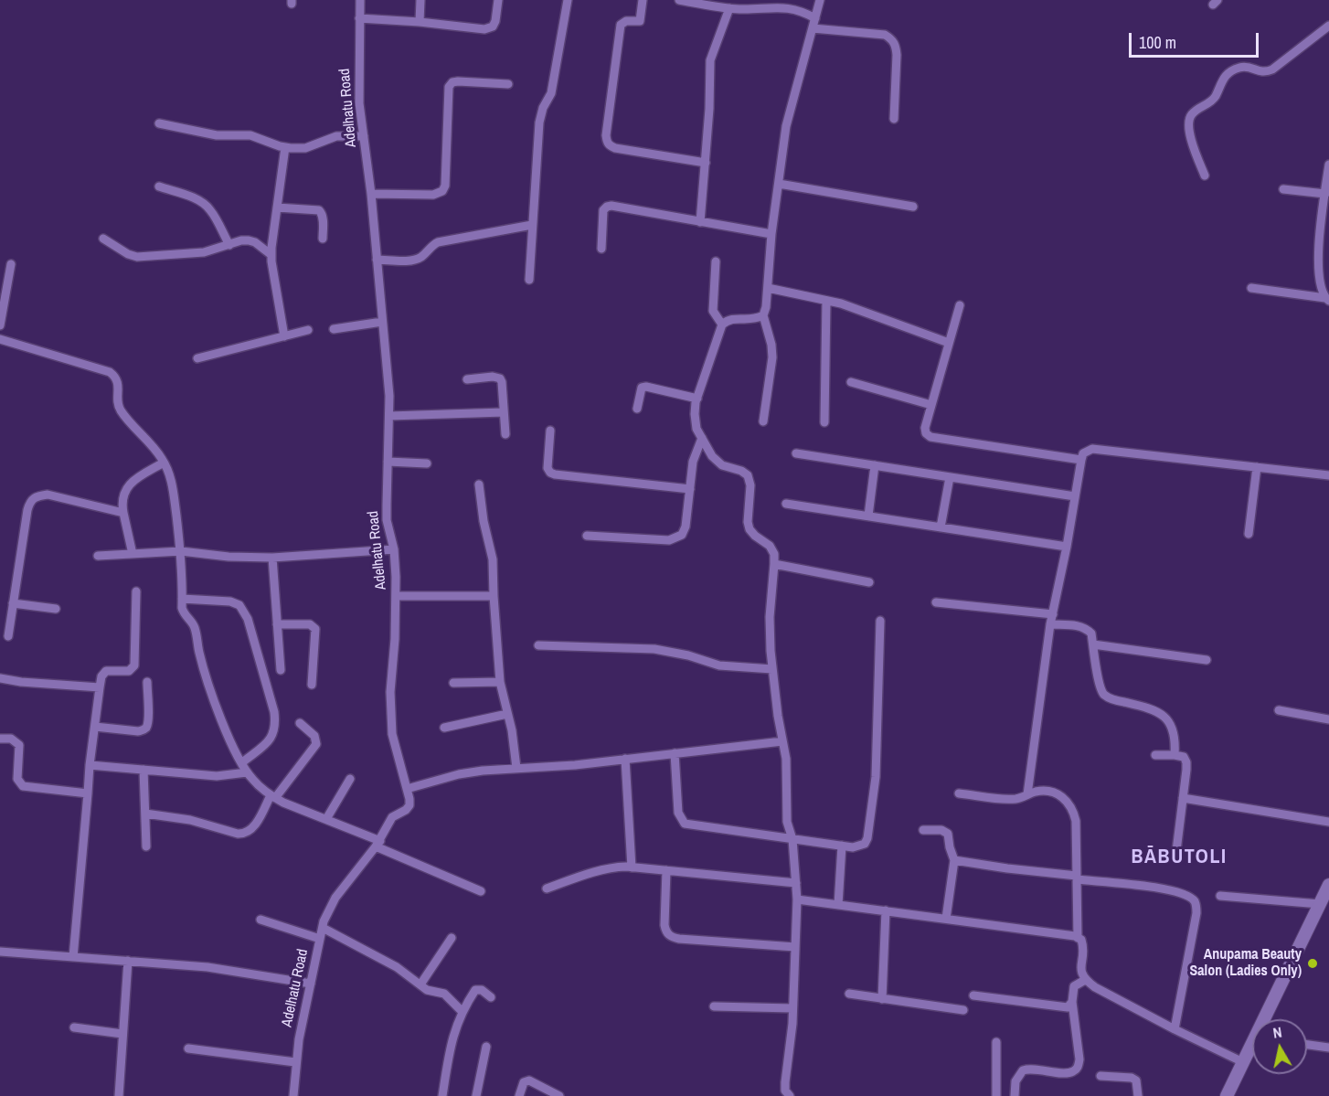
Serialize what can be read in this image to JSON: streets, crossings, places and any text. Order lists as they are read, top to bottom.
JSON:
{
  "streets": {
    "street": ["Adelhatu Road"]
  },
  "districts": ["BĀBUTOLI"],
  "places": ["Anupama Beauty Salon (Ladies Only)"],
  "scale_bar": "100 m",
  "north": "top"
}
